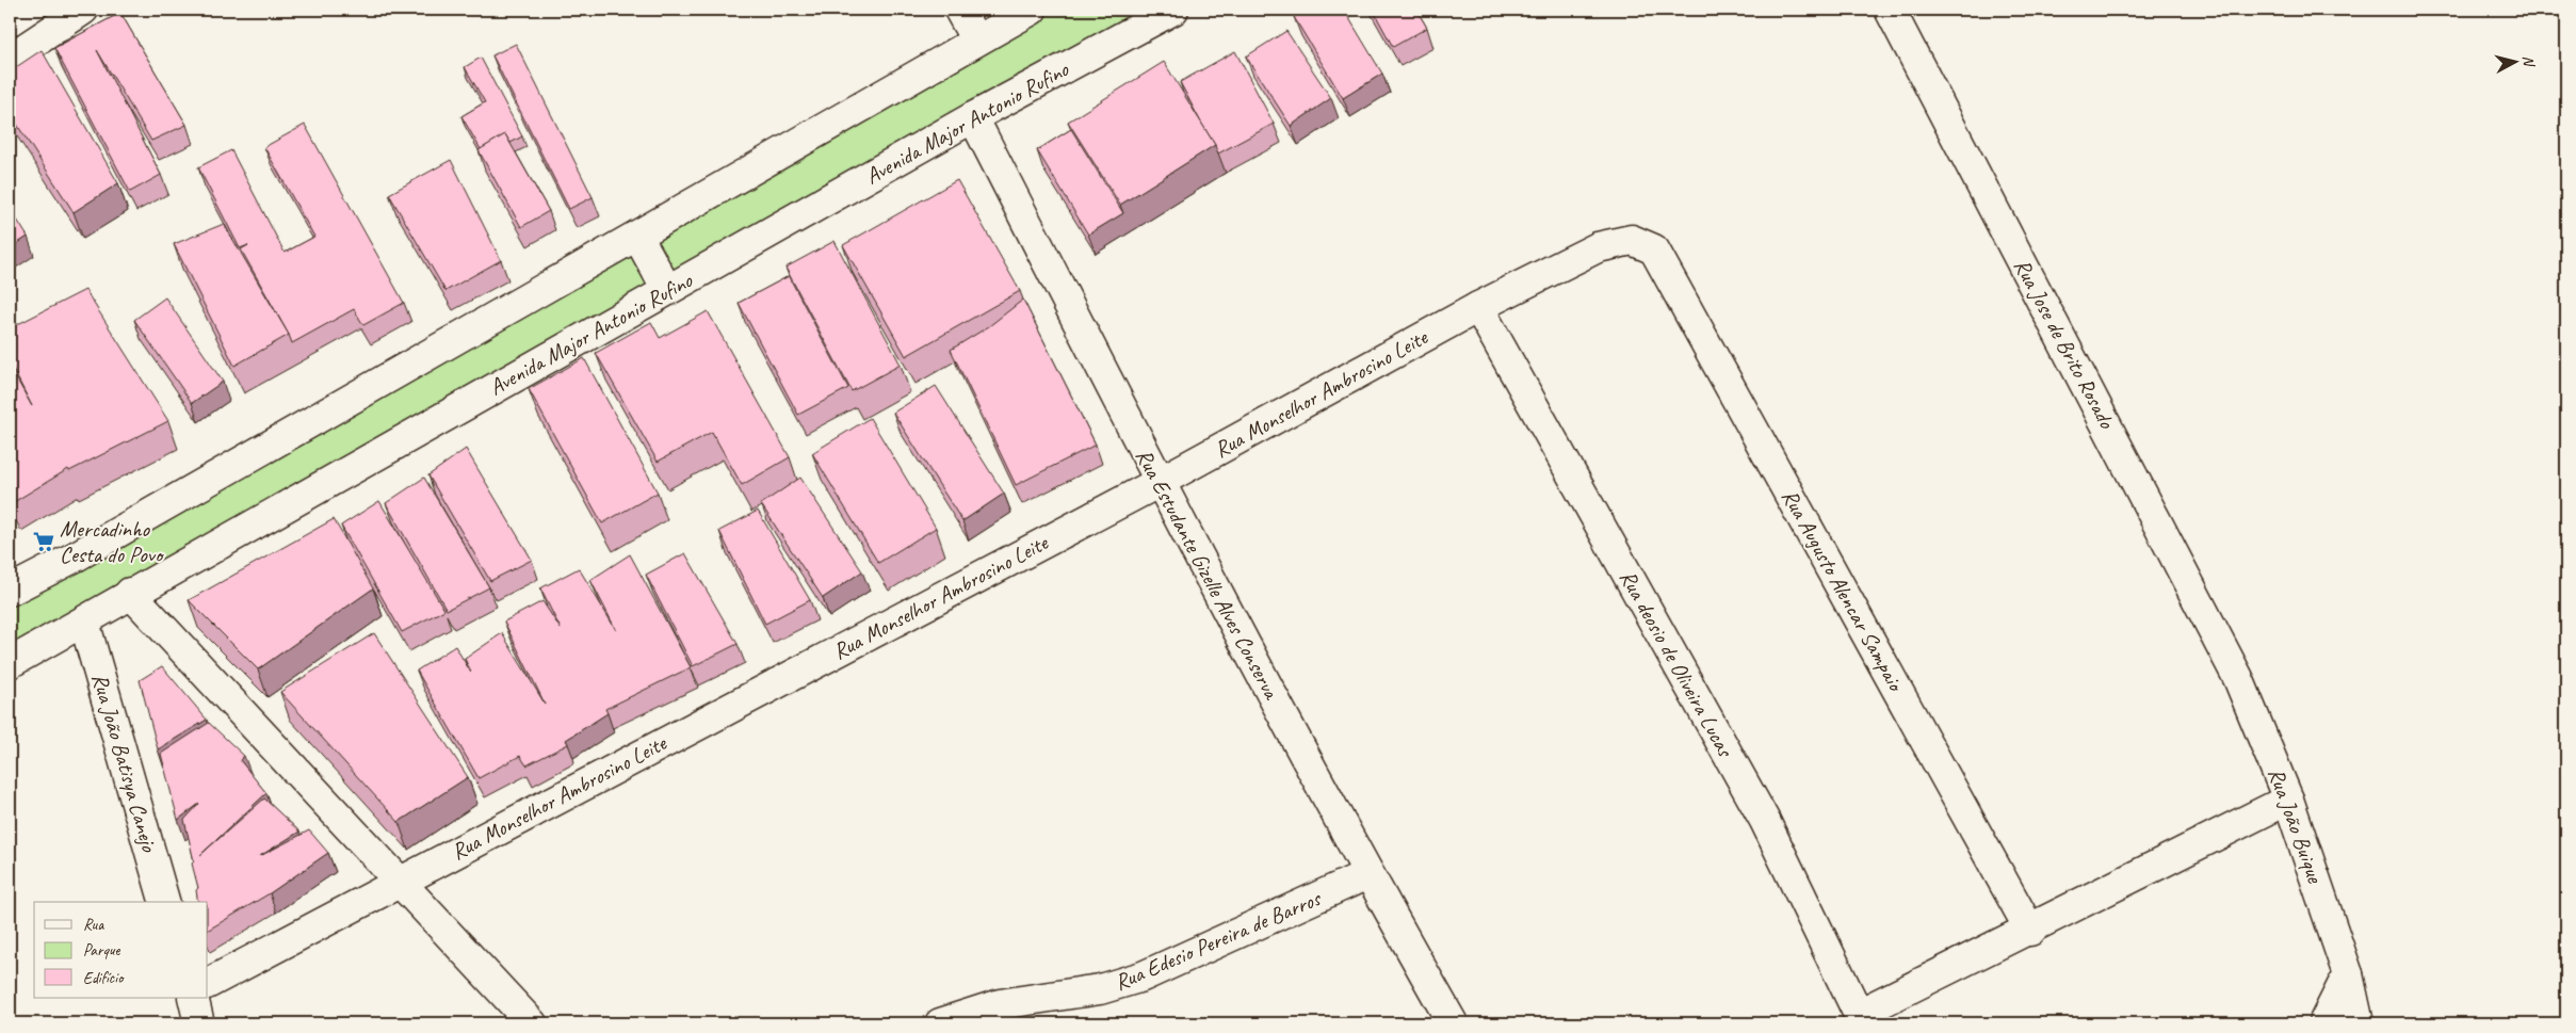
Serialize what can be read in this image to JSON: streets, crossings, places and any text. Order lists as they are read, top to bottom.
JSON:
{
  "streets": {
    "street": [
      "Avenida Major Antonio Rufino",
      "Rua Jose de Brito Rosado",
      "Rua Monselhor Ambrosino Leite",
      "Rua Estudante Gizelle Alves Conserva",
      "Rua Augusto Alencar Sampaio",
      "Rua deosio de Oliveira Lucas",
      "Rua João Batisya Canejo",
      "Rua João Buique",
      "Rua Edesio Pereira de Barros"
    ]
  },
  "crossings": [
    ["Avenida Major Antonio Rufino", "Rua Estudante Gizelle Alves Conserva"],
    ["Avenida Major Antonio Rufino", "Rua João Batisya Canejo"],
    ["Rua Jose de Brito Rosado", "Rua João Buique"],
    ["Rua Monselhor Ambrosino Leite", "Rua Estudante Gizelle Alves Conserva"],
    ["Rua Monselhor Ambrosino Leite", "Rua Augusto Alencar Sampaio"],
    ["Rua Monselhor Ambrosino Leite", "Rua deosio de Oliveira Lucas"],
    ["Rua Estudante Gizelle Alves Conserva", "Rua Edesio Pereira de Barros"]
  ],
  "places": {
    "supermarket": ["Mercadinho Cesta do Povo"]
  },
  "legend": ["Rua", "Parque", "Edifício"],
  "north": "right"
}
